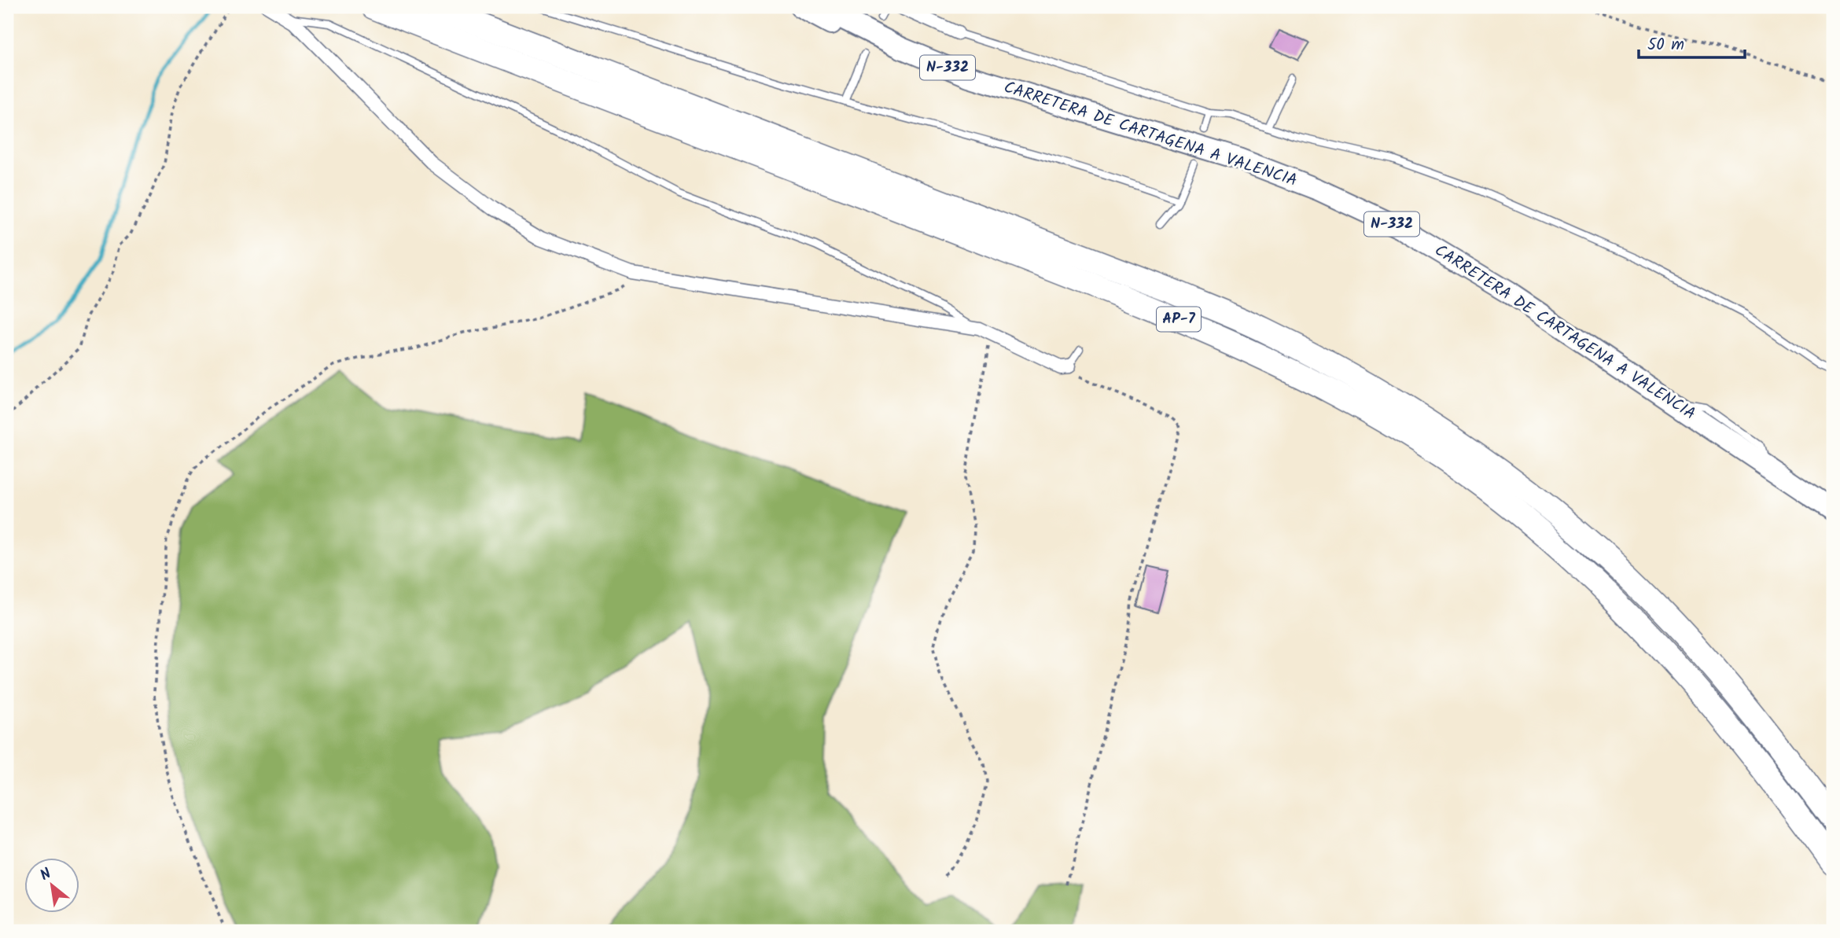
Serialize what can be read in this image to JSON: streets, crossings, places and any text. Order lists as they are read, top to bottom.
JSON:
{
  "streets": {
    "highway": ["N-332", "CARRETERA DE CARTAGENA A VALENCIA", "AP-7"]
  },
  "scale_bar": "50 m",
  "north": "top left"
}
